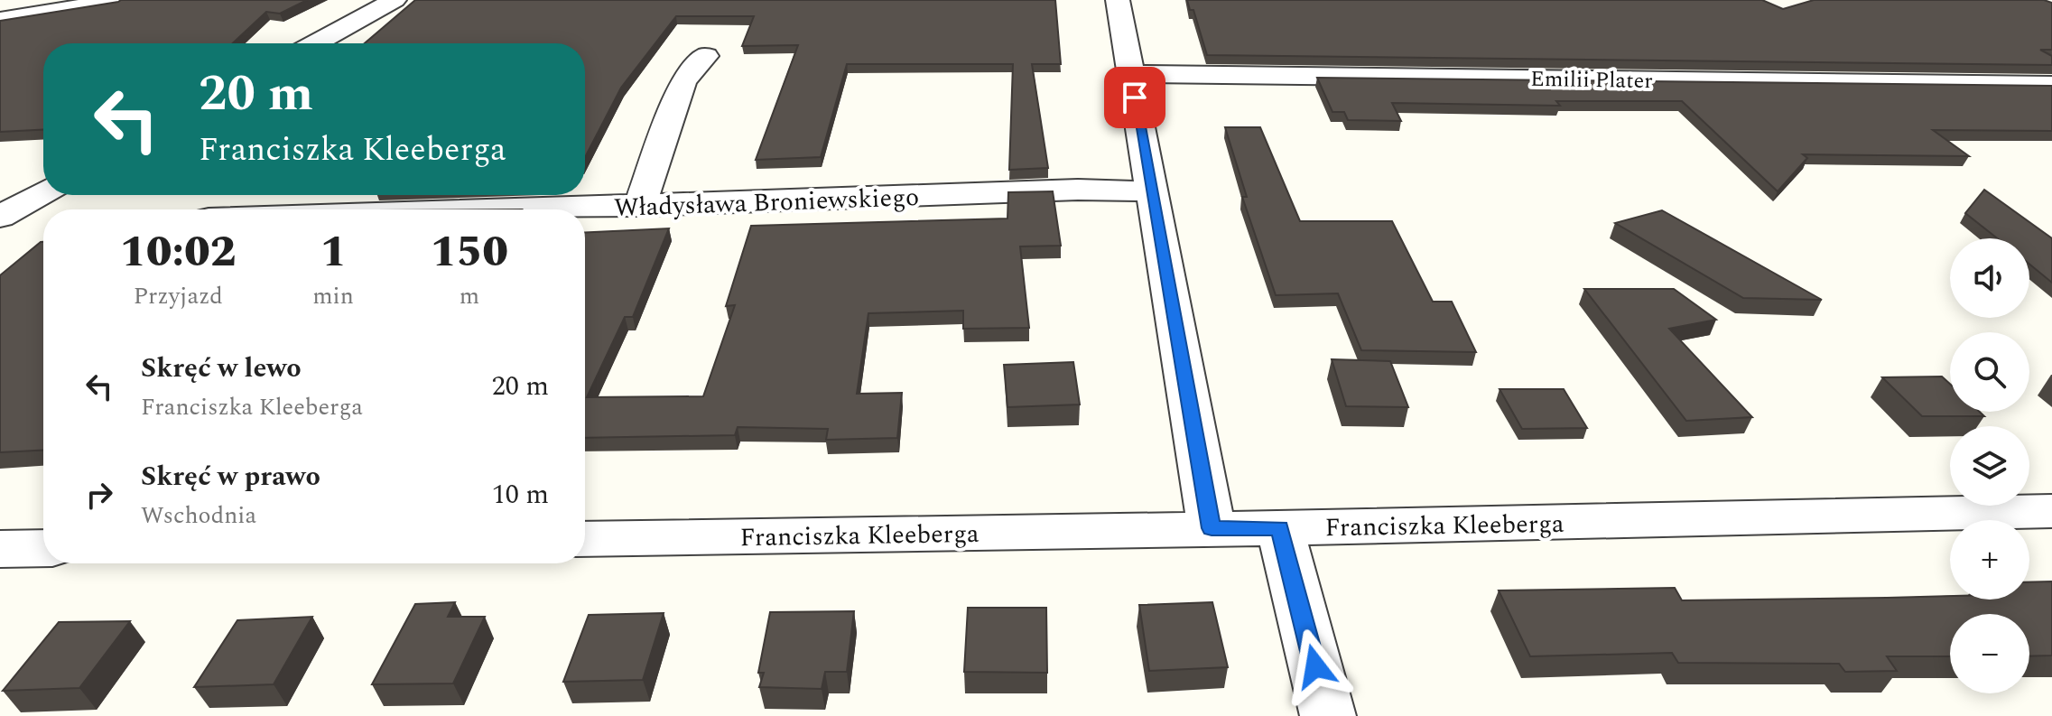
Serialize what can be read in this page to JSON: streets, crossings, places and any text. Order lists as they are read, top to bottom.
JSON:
{
  "streets": {
    "street": ["Emilii Plater", "Władysława Broniewskiego", "Franciszka Kleeberga"]
  },
  "page": {
    "turn": ["20 m", "Franciszka Kleeberga"],
    "eta": [
      "10:02",
      "Przyjazd",
      "1",
      "min",
      "150",
      "m"
    ],
    "map_buttons": ["+", "−"],
    "list": [
      {
        "name": "Skręć w lewo",
        "note": "Franciszka Kleeberga",
        "value": "20 m"
      },
      {
        "name": "Skręć w prawo",
        "note": "Wschodnia",
        "value": "10 m"
      }
    ]
  }
}
